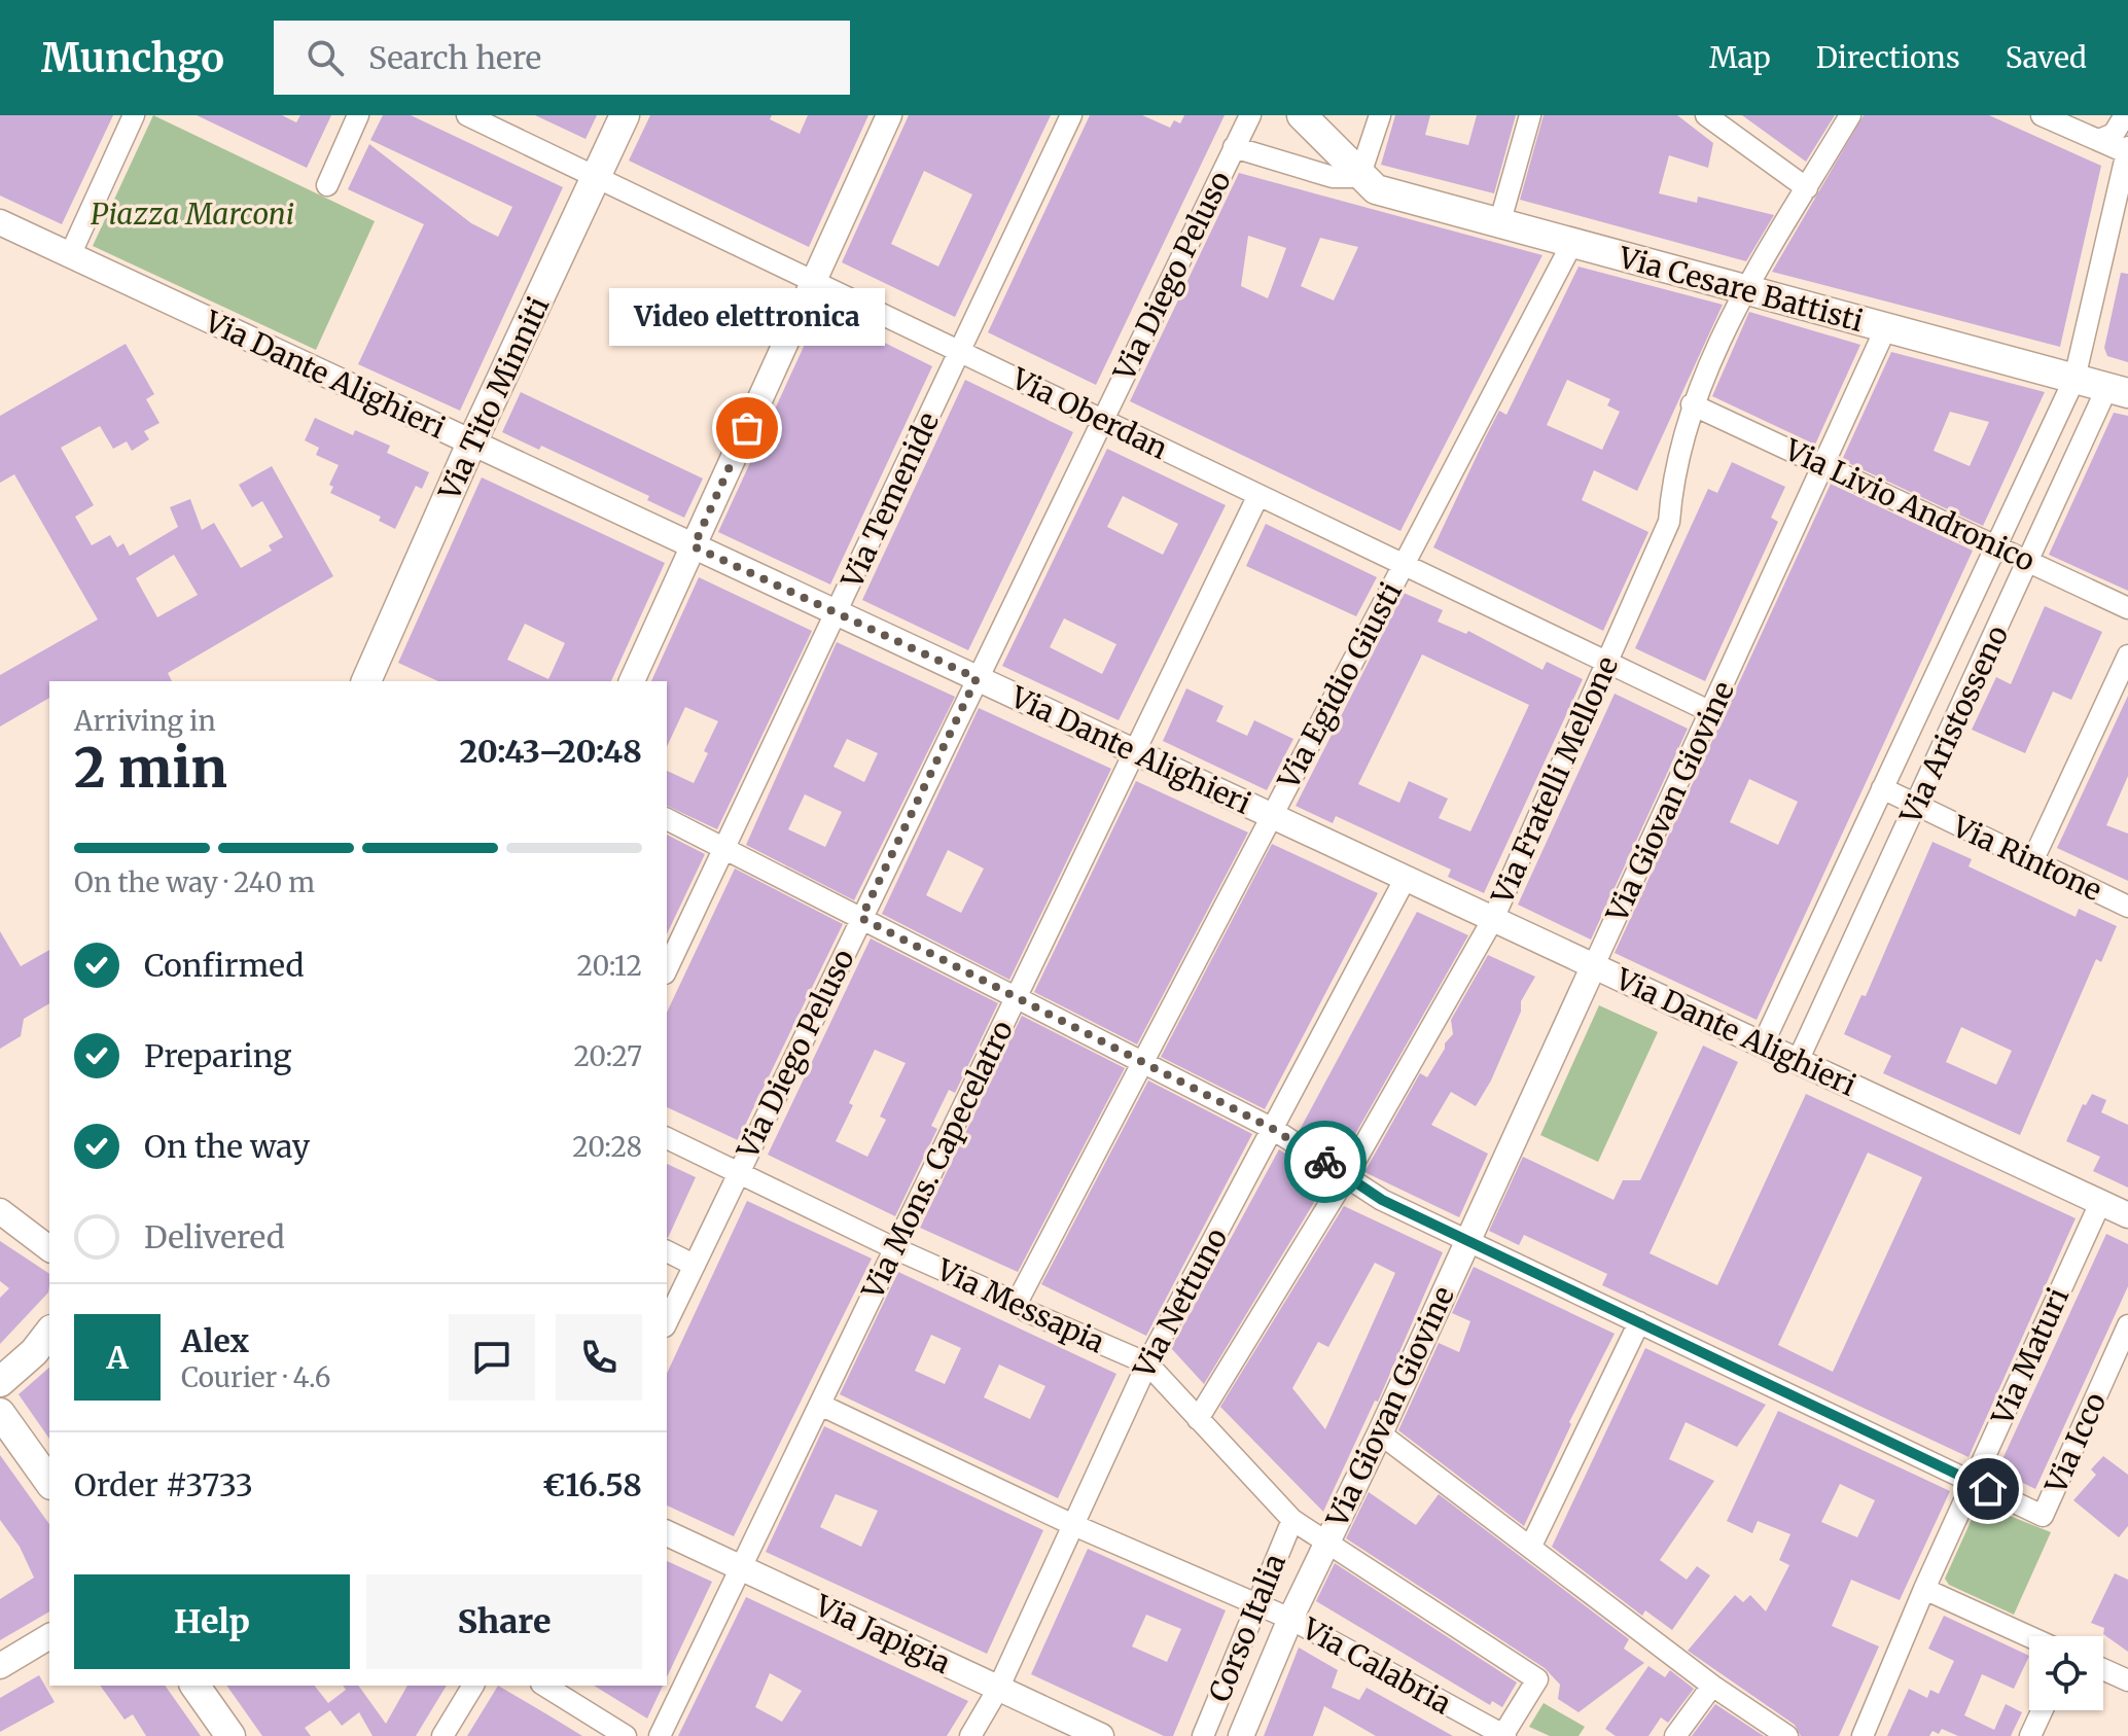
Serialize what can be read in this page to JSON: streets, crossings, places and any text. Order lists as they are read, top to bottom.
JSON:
{
  "streets": {
    "main road": ["Via Cesare Battisti", "Via Tito Minniti"],
    "street": [
      "Via Diego Peluso",
      "Via Dante Alighieri",
      "Via Oberdan",
      "Via Temenide",
      "Via Livio Andronico",
      "Via Egidio Giusti",
      "Via Aristosseno",
      "Via Fratelli Mellone",
      "Via Giovan Giovine",
      "Via Rintone",
      "Via Mons. Capecelatro",
      "Via Nettuno",
      "Via Messapia",
      "Via Maturi",
      "Via Icco",
      "Corso Italia",
      "Via Japigia",
      "Via Calabria"
    ]
  },
  "crossings": [
    ["Via Diego Peluso", "Via Dante Alighieri"],
    ["Via Diego Peluso", "Via Oberdan"],
    ["Via Diego Peluso", "Via Messapia"],
    ["Via Cesare Battisti", "Via Egidio Giusti"],
    ["Via Cesare Battisti", "Via Aristosseno"],
    ["Via Cesare Battisti", "Via Fratelli Mellone"],
    ["Via Cesare Battisti", "Via Giovan Giovine"],
    ["Via Dante Alighieri", "Via Tito Minniti"],
    ["Via Dante Alighieri", "Via Temenide"],
    ["Via Dante Alighieri", "Via Egidio Giusti"],
    ["Via Dante Alighieri", "Via Aristosseno"],
    ["Via Dante Alighieri", "Via Fratelli Mellone"],
    ["Via Dante Alighieri", "Via Giovan Giovine"],
    ["Via Dante Alighieri", "Via Mons. Capecelatro"],
    ["Via Dante Alighieri", "Via Nettuno"],
    ["Via Dante Alighieri", "Via Maturi"],
    ["Via Tito Minniti", "Via Oberdan"],
    ["Via Oberdan", "Via Temenide"],
    ["Via Oberdan", "Via Egidio Giusti"],
    ["Via Oberdan", "Via Fratelli Mellone"],
    ["Via Oberdan", "Via Giovan Giovine"],
    ["Via Oberdan", "Via Mons. Capecelatro"],
    ["Via Livio Andronico", "Via Aristosseno"],
    ["Via Livio Andronico", "Via Fratelli Mellone"],
    ["Via Livio Andronico", "Via Giovan Giovine"],
    ["Via Egidio Giusti", "Via Messapia"],
    ["Via Aristosseno", "Via Rintone"],
    ["Via Fratelli Mellone", "Via Messapia"],
    ["Via Giovan Giovine", "Via Messapia"],
    ["Via Giovan Giovine", "Corso Italia"],
    ["Via Mons. Capecelatro", "Via Messapia"],
    ["Via Mons. Capecelatro", "Via Japigia"],
    ["Via Mons. Capecelatro", "Via Calabria"],
    ["Via Nettuno", "Via Messapia"],
    ["Via Nettuno", "Via Japigia"],
    ["Via Nettuno", "Via Calabria"],
    ["Via Messapia", "Corso Italia"],
    ["Via Messapia", "Via Calabria"],
    ["Via Maturi", "Via Icco"],
    ["Corso Italia", "Via Calabria"]
  ],
  "parks": ["Piazza Marconi"],
  "places": ["Video elettronica"],
  "page": {
    "header": "Munchgo",
    "search": "Search here",
    "nav": ["Map", "Directions", "Saved"],
    "bubble": "Video elettronica",
    "heading": ["2 min", "Arriving in", "20:43–20:48"],
    "panel": [
      "Alex",
      "Courier · 4.6",
      "Order #3733",
      "€16.58"
    ],
    "bar": "On the way · 240 m",
    "list": [
      ["Confirmed", "20:12"],
      ["Preparing", "20:27"],
      ["On the way", "20:28"],
      "Delivered"
    ],
    "round": "A",
    "buttons": ["Help", "Share"]
  }
}
